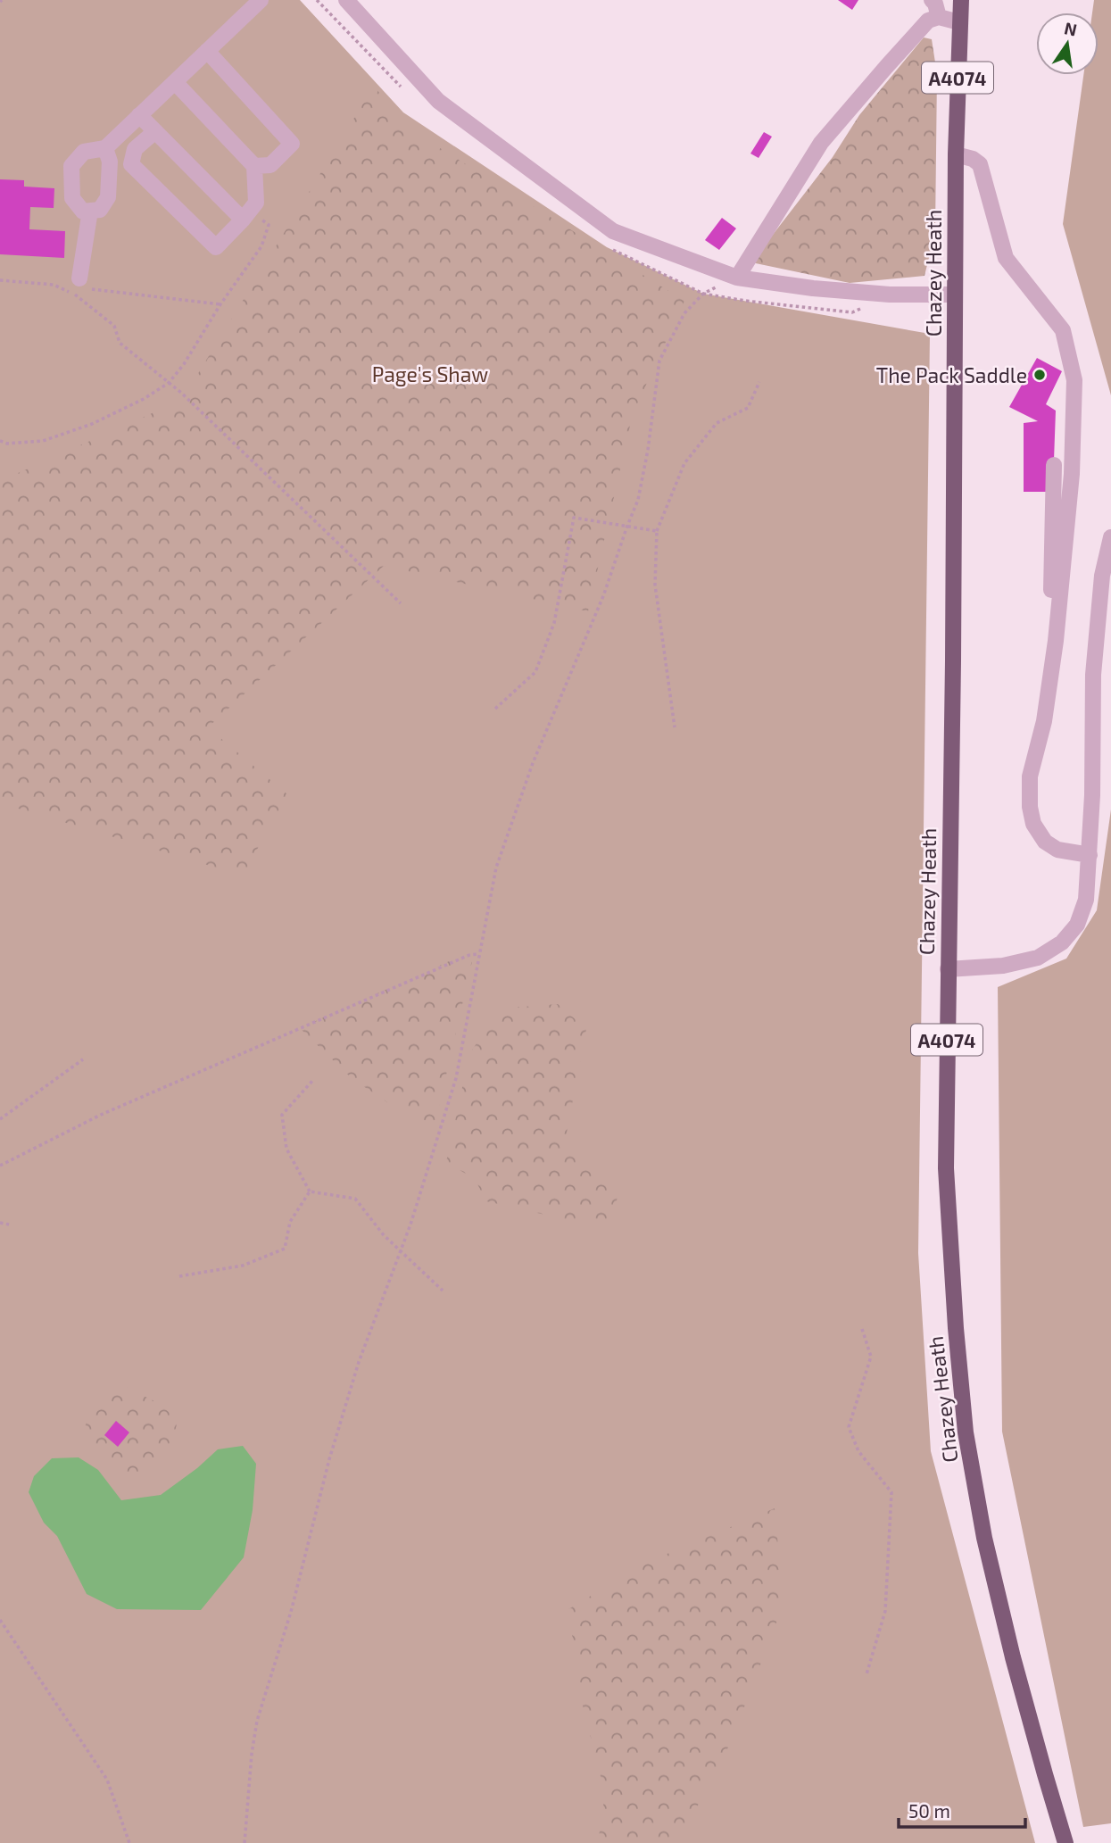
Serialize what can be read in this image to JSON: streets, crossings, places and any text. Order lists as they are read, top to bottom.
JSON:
{
  "streets": {
    "main road": ["A4074", "Chazey Heath"]
  },
  "parks": ["Page's Shaw"],
  "places": ["The Pack Saddle"],
  "scale_bar": "50 m",
  "north": "top"
}
